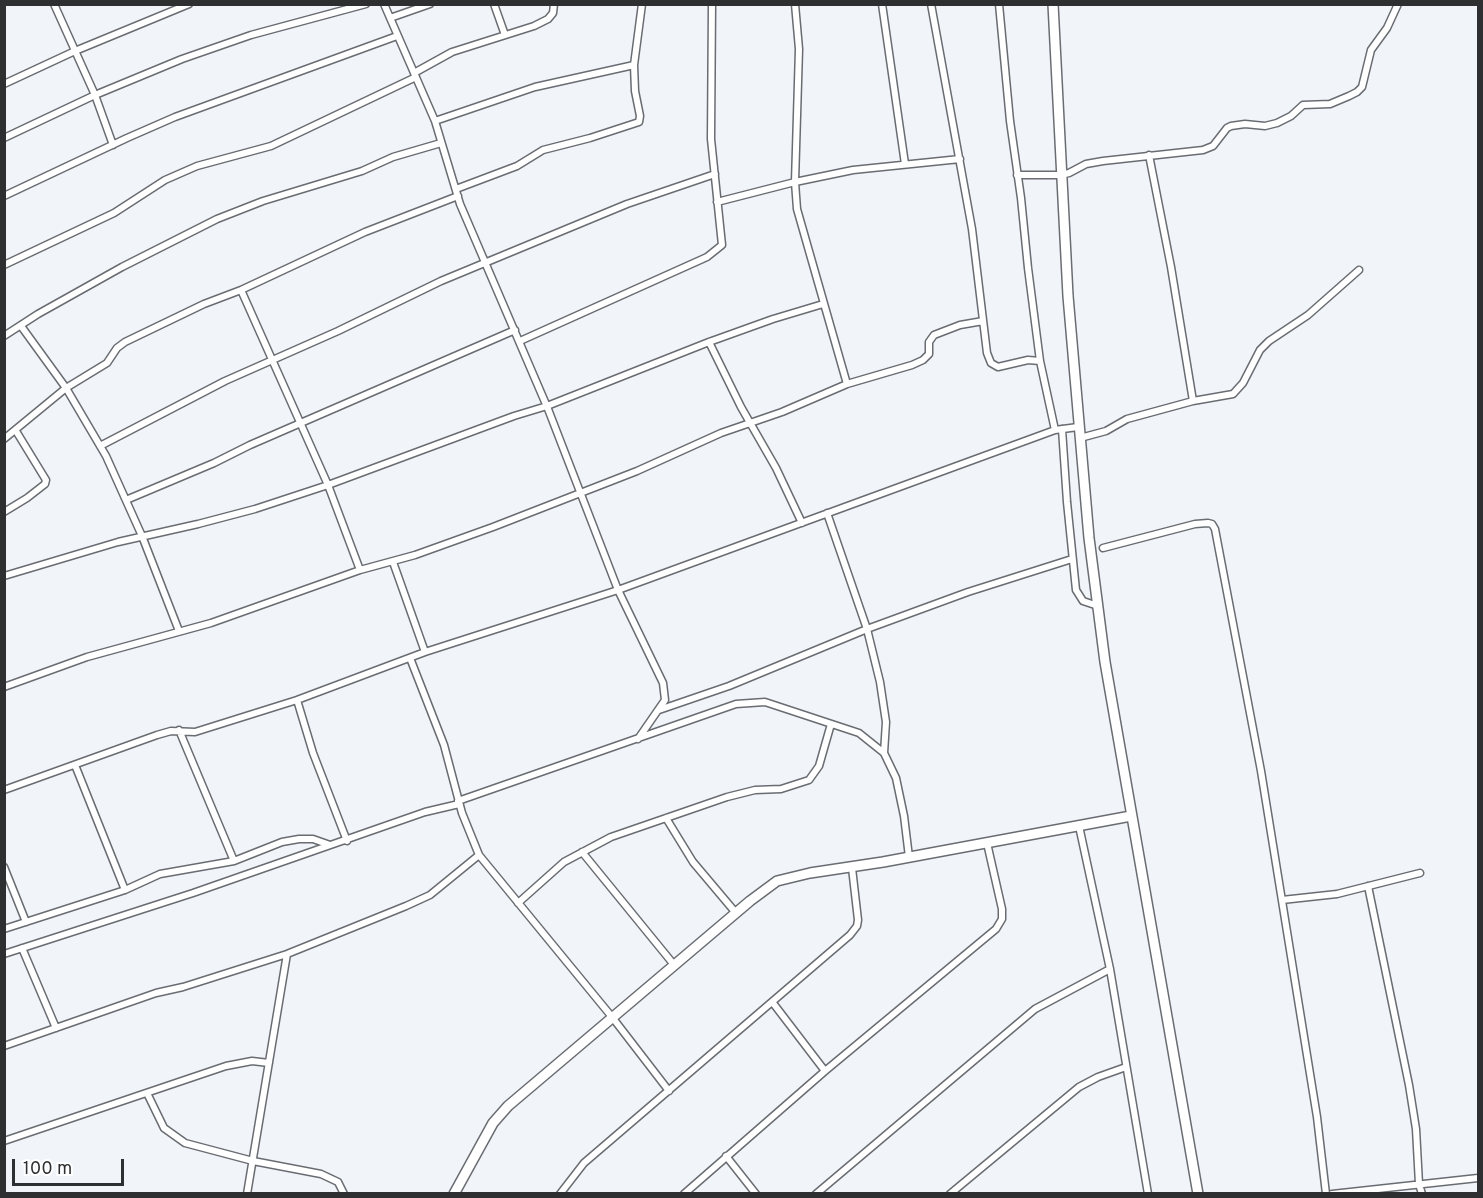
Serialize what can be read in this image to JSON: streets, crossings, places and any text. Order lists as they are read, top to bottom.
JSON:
{
  "scale_bar": "100 m"
}
